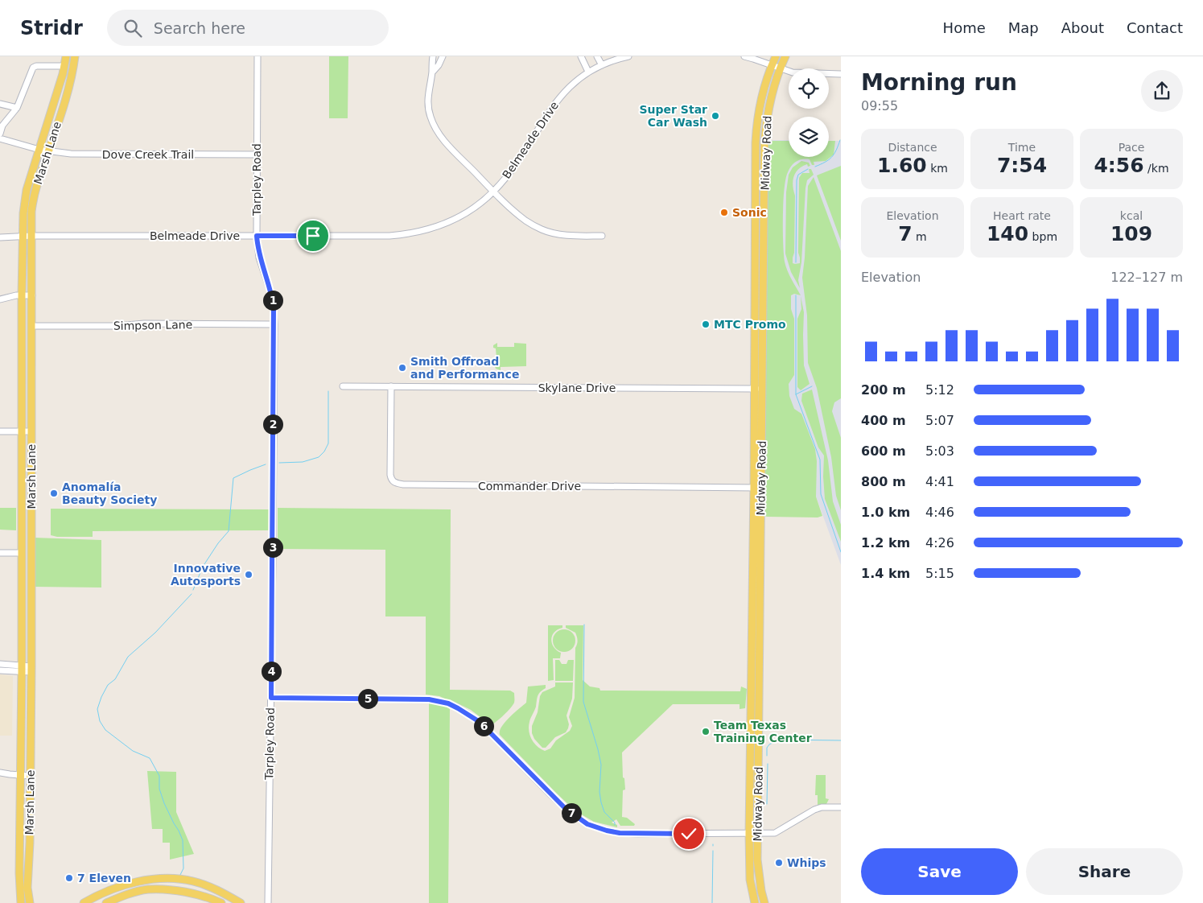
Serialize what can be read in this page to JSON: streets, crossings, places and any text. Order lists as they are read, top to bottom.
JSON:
{
  "streets": {
    "main road": ["Marsh Lane", "Midway Road"],
    "street": [
      "Belmeade Drive",
      "Dove Creek Trail",
      "Tarpley Road",
      "Simpson Lane",
      "Skylane Drive",
      "Commander Drive"
    ]
  },
  "crossings": [
    ["Belmeade Drive", "Marsh Lane"],
    ["Belmeade Drive", "Tarpley Road"],
    ["Marsh Lane", "Dove Creek Trail"],
    ["Marsh Lane", "Simpson Lane"],
    ["Midway Road", "Skylane Drive"],
    ["Midway Road", "Commander Drive"],
    ["Dove Creek Trail", "Tarpley Road"],
    ["Tarpley Road", "Simpson Lane"],
    ["Skylane Drive", "Commander Drive"]
  ],
  "places": [
    "Super Star Car Wash",
    "Sonic",
    "MTC Promo",
    "Smith Offroad and Performance",
    "Anomalía Beauty Society",
    "Innovative Autosports",
    "Team Texas Training Center",
    "Whips",
    "7 Eleven"
  ],
  "page": {
    "header": "Stridr",
    "search": "Search here",
    "nav": [
      "Home",
      "Map",
      "About",
      "Contact"
    ],
    "heading": ["Morning run", "09:55"],
    "stats": [
      ["Distance", "1.60 km"],
      ["Time", "7:54"],
      ["Pace", "4:56 /km"],
      ["Elevation", "7 m"],
      ["Heart rate", "140 bpm"],
      ["kcal", "109"]
    ],
    "chart": ["Elevation", "122–127 m"],
    "pins": [
      "1",
      "2",
      "3",
      "4",
      "5",
      "6",
      "7"
    ],
    "list": [
      {
        "name": "200 m",
        "note": "5:12"
      },
      {
        "name": "400 m",
        "note": "5:07"
      },
      {
        "name": "600 m",
        "note": "5:03"
      },
      {
        "name": "800 m",
        "note": "4:41"
      },
      {
        "name": "1.0 km",
        "note": "4:46"
      },
      {
        "name": "1.2 km",
        "note": "4:26"
      },
      {
        "name": "1.4 km",
        "note": "5:15"
      }
    ],
    "buttons": ["Save", "Share"]
  }
}
